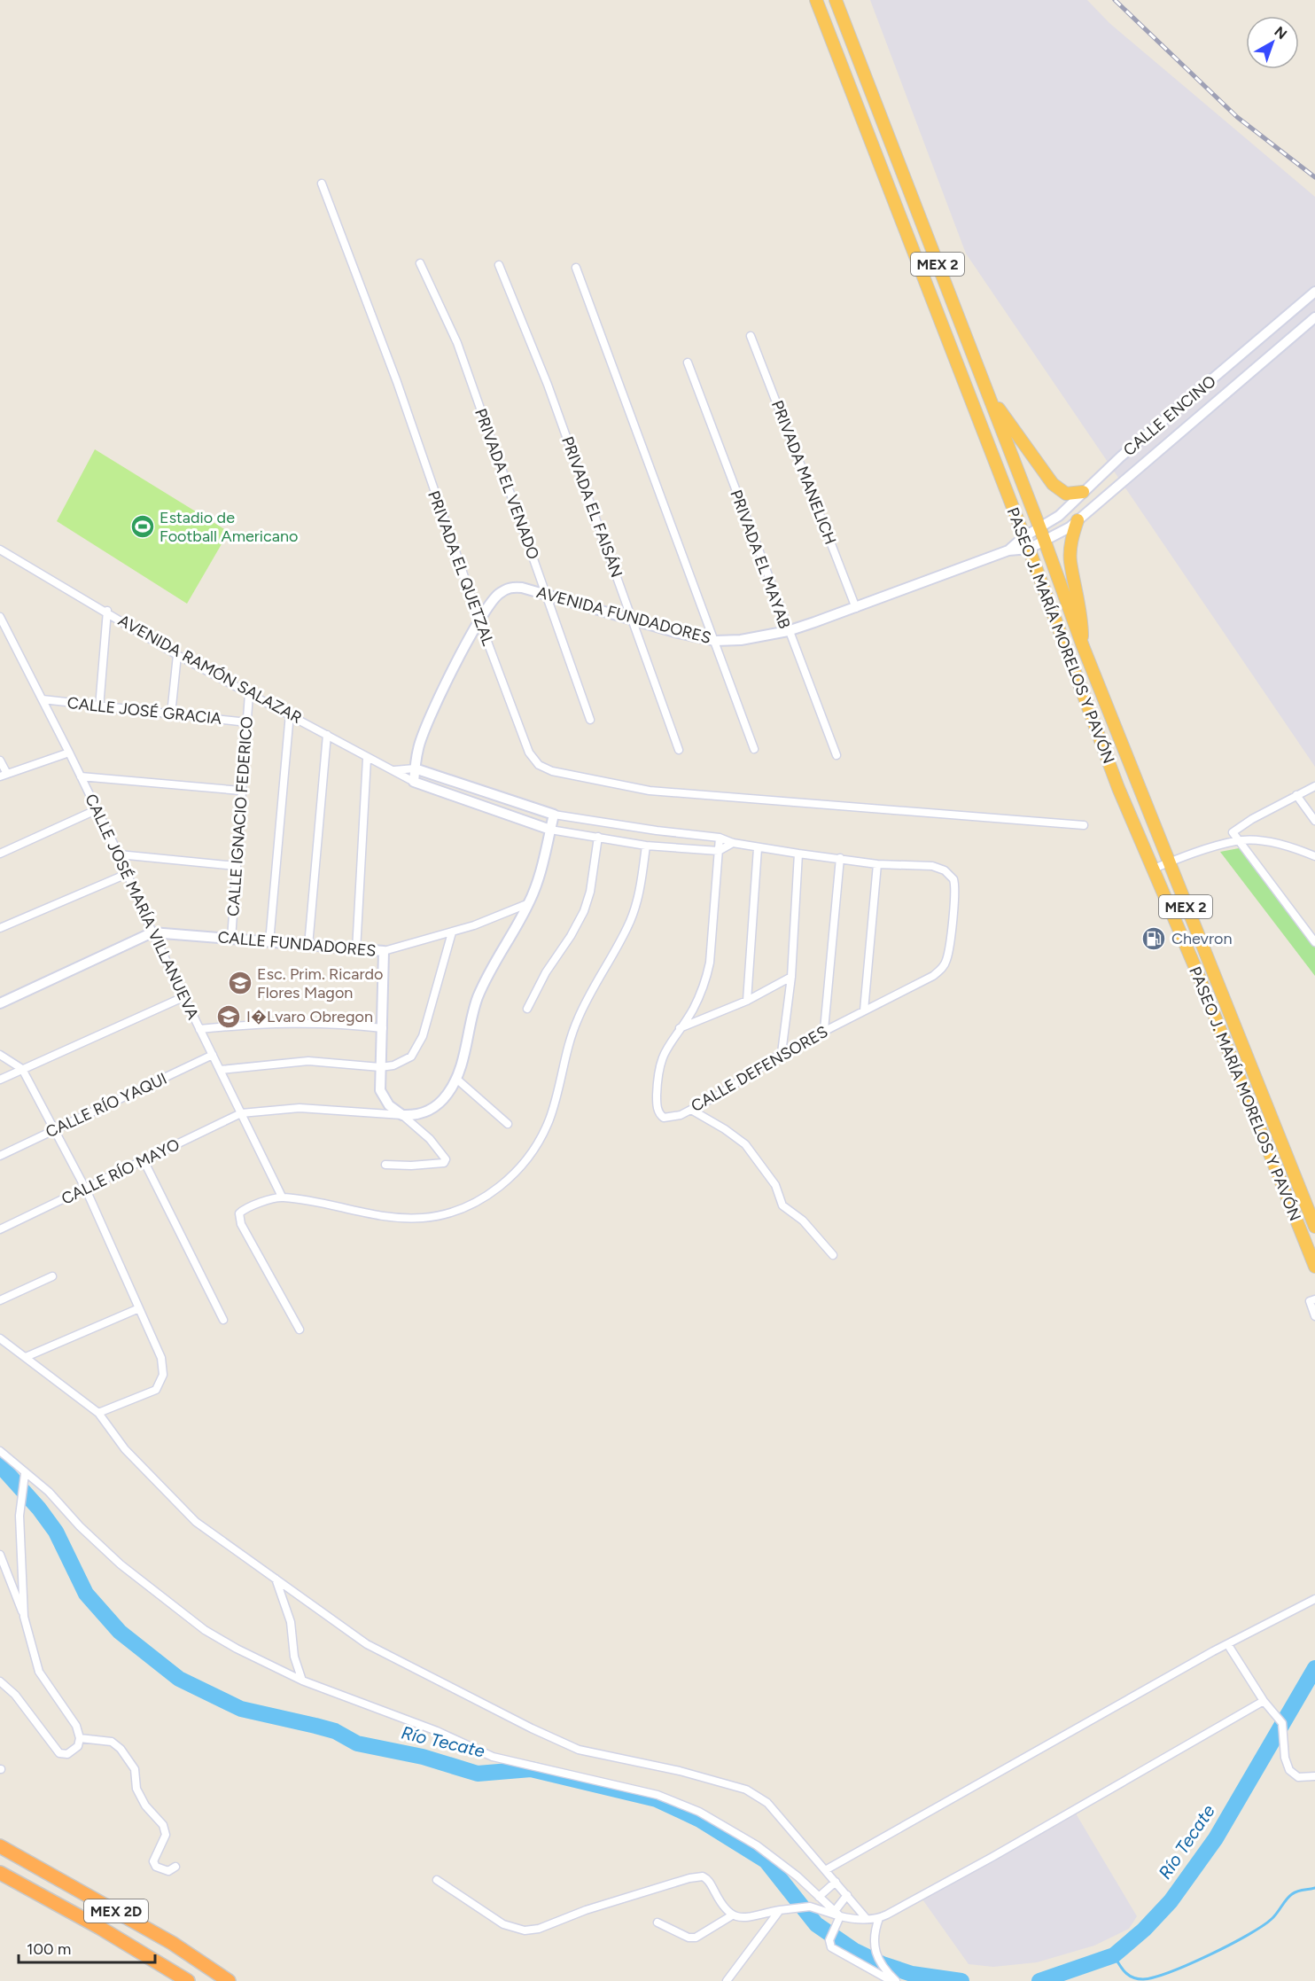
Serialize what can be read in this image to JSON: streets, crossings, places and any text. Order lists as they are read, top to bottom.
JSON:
{
  "streets": {
    "highway": ["MEX 2", "PASEO J. MARÍA MORELOS Y PAVÓN", "MEX 2D"],
    "street": [
      "CALLE ENCINO",
      "PRIVADA MANELICH",
      "PRIVADA EL VENADO",
      "PRIVADA EL FAISÁN",
      "PRIVADA EL MAYAB",
      "PRIVADA EL QUETZAL",
      "AVENIDA FUNDADORES",
      "AVENIDA RAMÓN SALAZAR",
      "CALLE JOSÉ GRACIA",
      "CALLE IGNACIO FEDERICO",
      "CALLE JOSÉ MARÍA VILLANUEVA",
      "CALLE FUNDADORES",
      "CALLE DEFENSORES",
      "CALLE RÍO YAQUI",
      "CALLE RÍO MAYO"
    ]
  },
  "crossings": [
    ["CALLE ENCINO", "AVENIDA FUNDADORES"],
    ["CALLE ENCINO", "PASEO J. MARÍA MORELOS Y PAVÓN"],
    ["PRIVADA MANELICH", "AVENIDA FUNDADORES"],
    ["PRIVADA EL VENADO", "AVENIDA FUNDADORES"],
    ["PRIVADA EL FAISÁN", "AVENIDA FUNDADORES"],
    ["PRIVADA EL MAYAB", "AVENIDA FUNDADORES"],
    ["PRIVADA EL QUETZAL", "AVENIDA FUNDADORES"],
    ["AVENIDA FUNDADORES", "PASEO J. MARÍA MORELOS Y PAVÓN"],
    ["AVENIDA FUNDADORES", "AVENIDA RAMÓN SALAZAR"],
    ["AVENIDA RAMÓN SALAZAR", "CALLE IGNACIO FEDERICO"],
    ["AVENIDA RAMÓN SALAZAR", "CALLE DEFENSORES"],
    ["CALLE JOSÉ GRACIA", "CALLE IGNACIO FEDERICO"],
    ["CALLE JOSÉ GRACIA", "CALLE JOSÉ MARÍA VILLANUEVA"],
    ["CALLE IGNACIO FEDERICO", "CALLE FUNDADORES"],
    ["CALLE JOSÉ MARÍA VILLANUEVA", "CALLE FUNDADORES"],
    ["CALLE JOSÉ MARÍA VILLANUEVA", "CALLE RÍO YAQUI"],
    ["CALLE JOSÉ MARÍA VILLANUEVA", "CALLE RÍO MAYO"]
  ],
  "water": ["Río Tecate"],
  "places": {
    "sports": ["Estadio de Football Americano"],
    "fuel station": ["Chevron"],
    "school or university": ["Esc. Prim. Ricardo Flores Magon", "I�Lvaro Obregon"]
  },
  "scale_bar": "100 m",
  "north": "top right"
}
